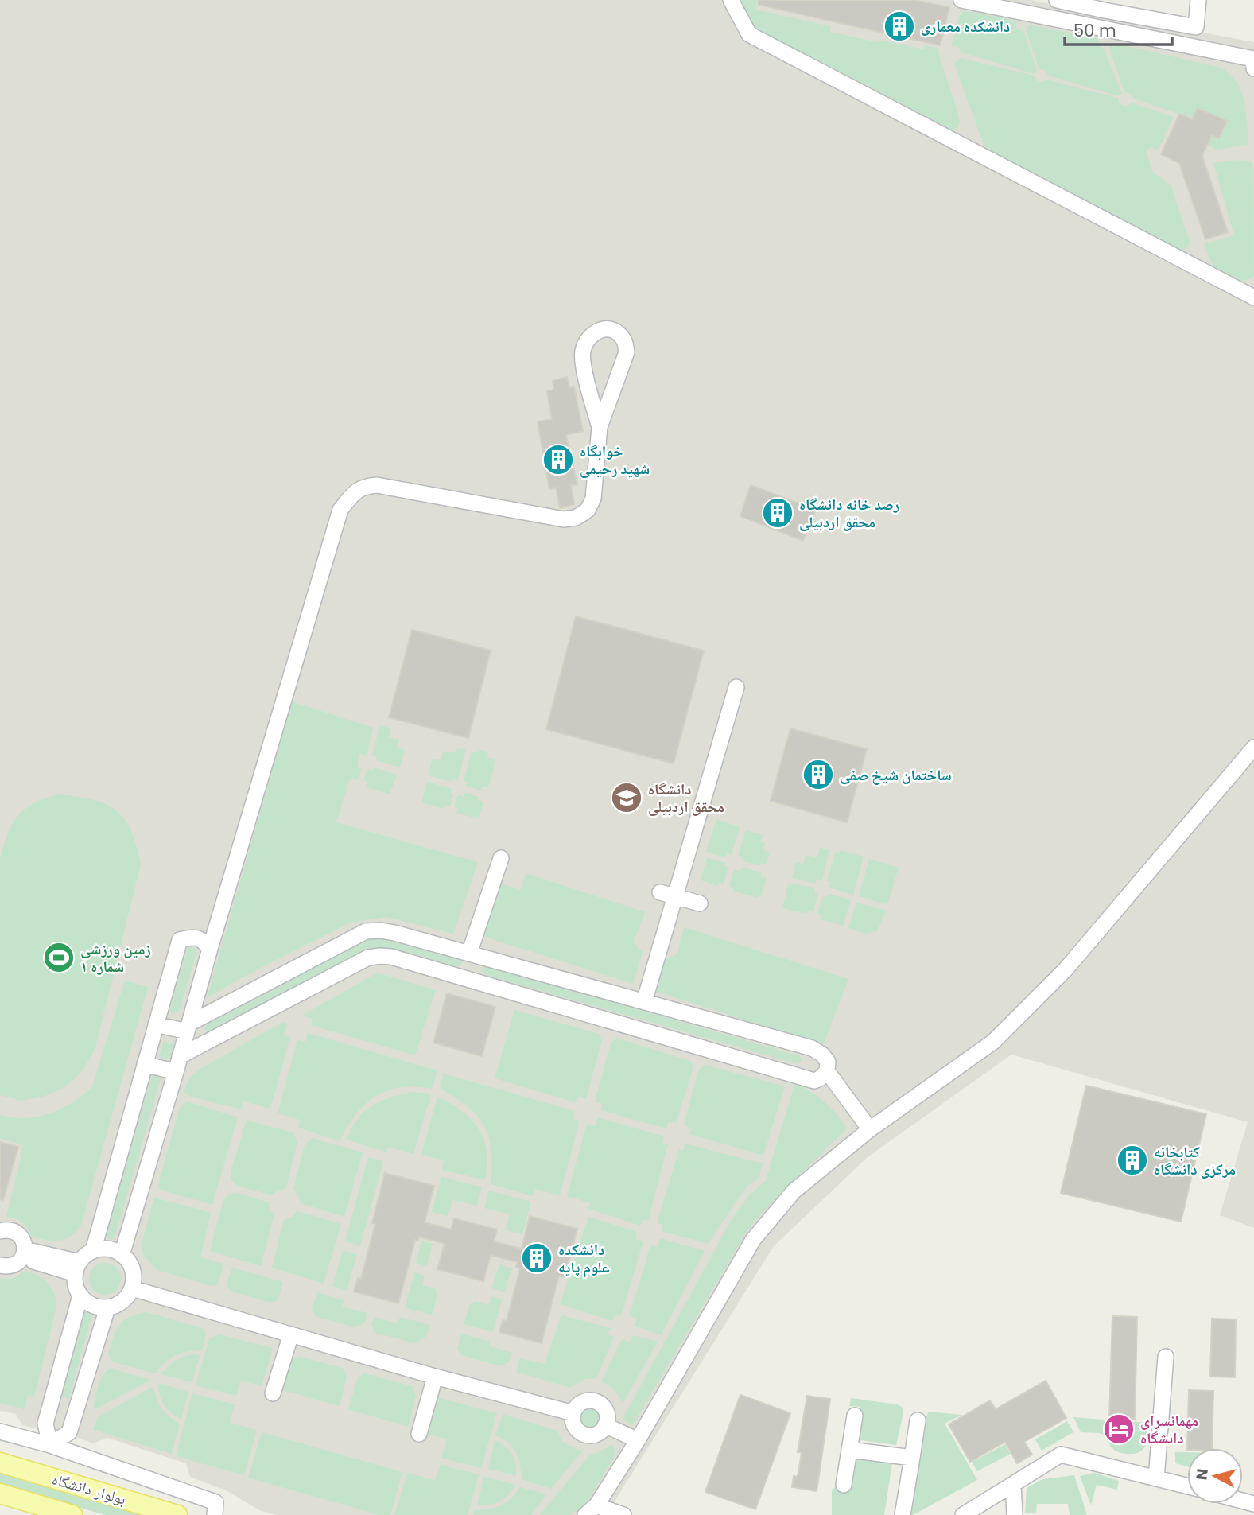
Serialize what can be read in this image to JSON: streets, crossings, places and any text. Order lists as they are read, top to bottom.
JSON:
{
  "streets": {
    "main road": ["بولوار دانشگاه"]
  },
  "places": {
    "building": [
      "دانشکده معماری",
      "خوابگاه شهید رحیمی",
      "رصد خانه دانشگاه محقق اردبیلی",
      "ساختمان شیخ صفی",
      "کتابخانه مرکزی دانشگاه",
      "دانشکده علوم پایه"
    ],
    "school or university": ["دانشگاه محقق اردبیلی"],
    "sports": ["زمین ورزشی شماره ۱"],
    "hotel": ["مهمانسرای دانشگاه"]
  },
  "scale_bar": "50 m",
  "north": "left"
}
